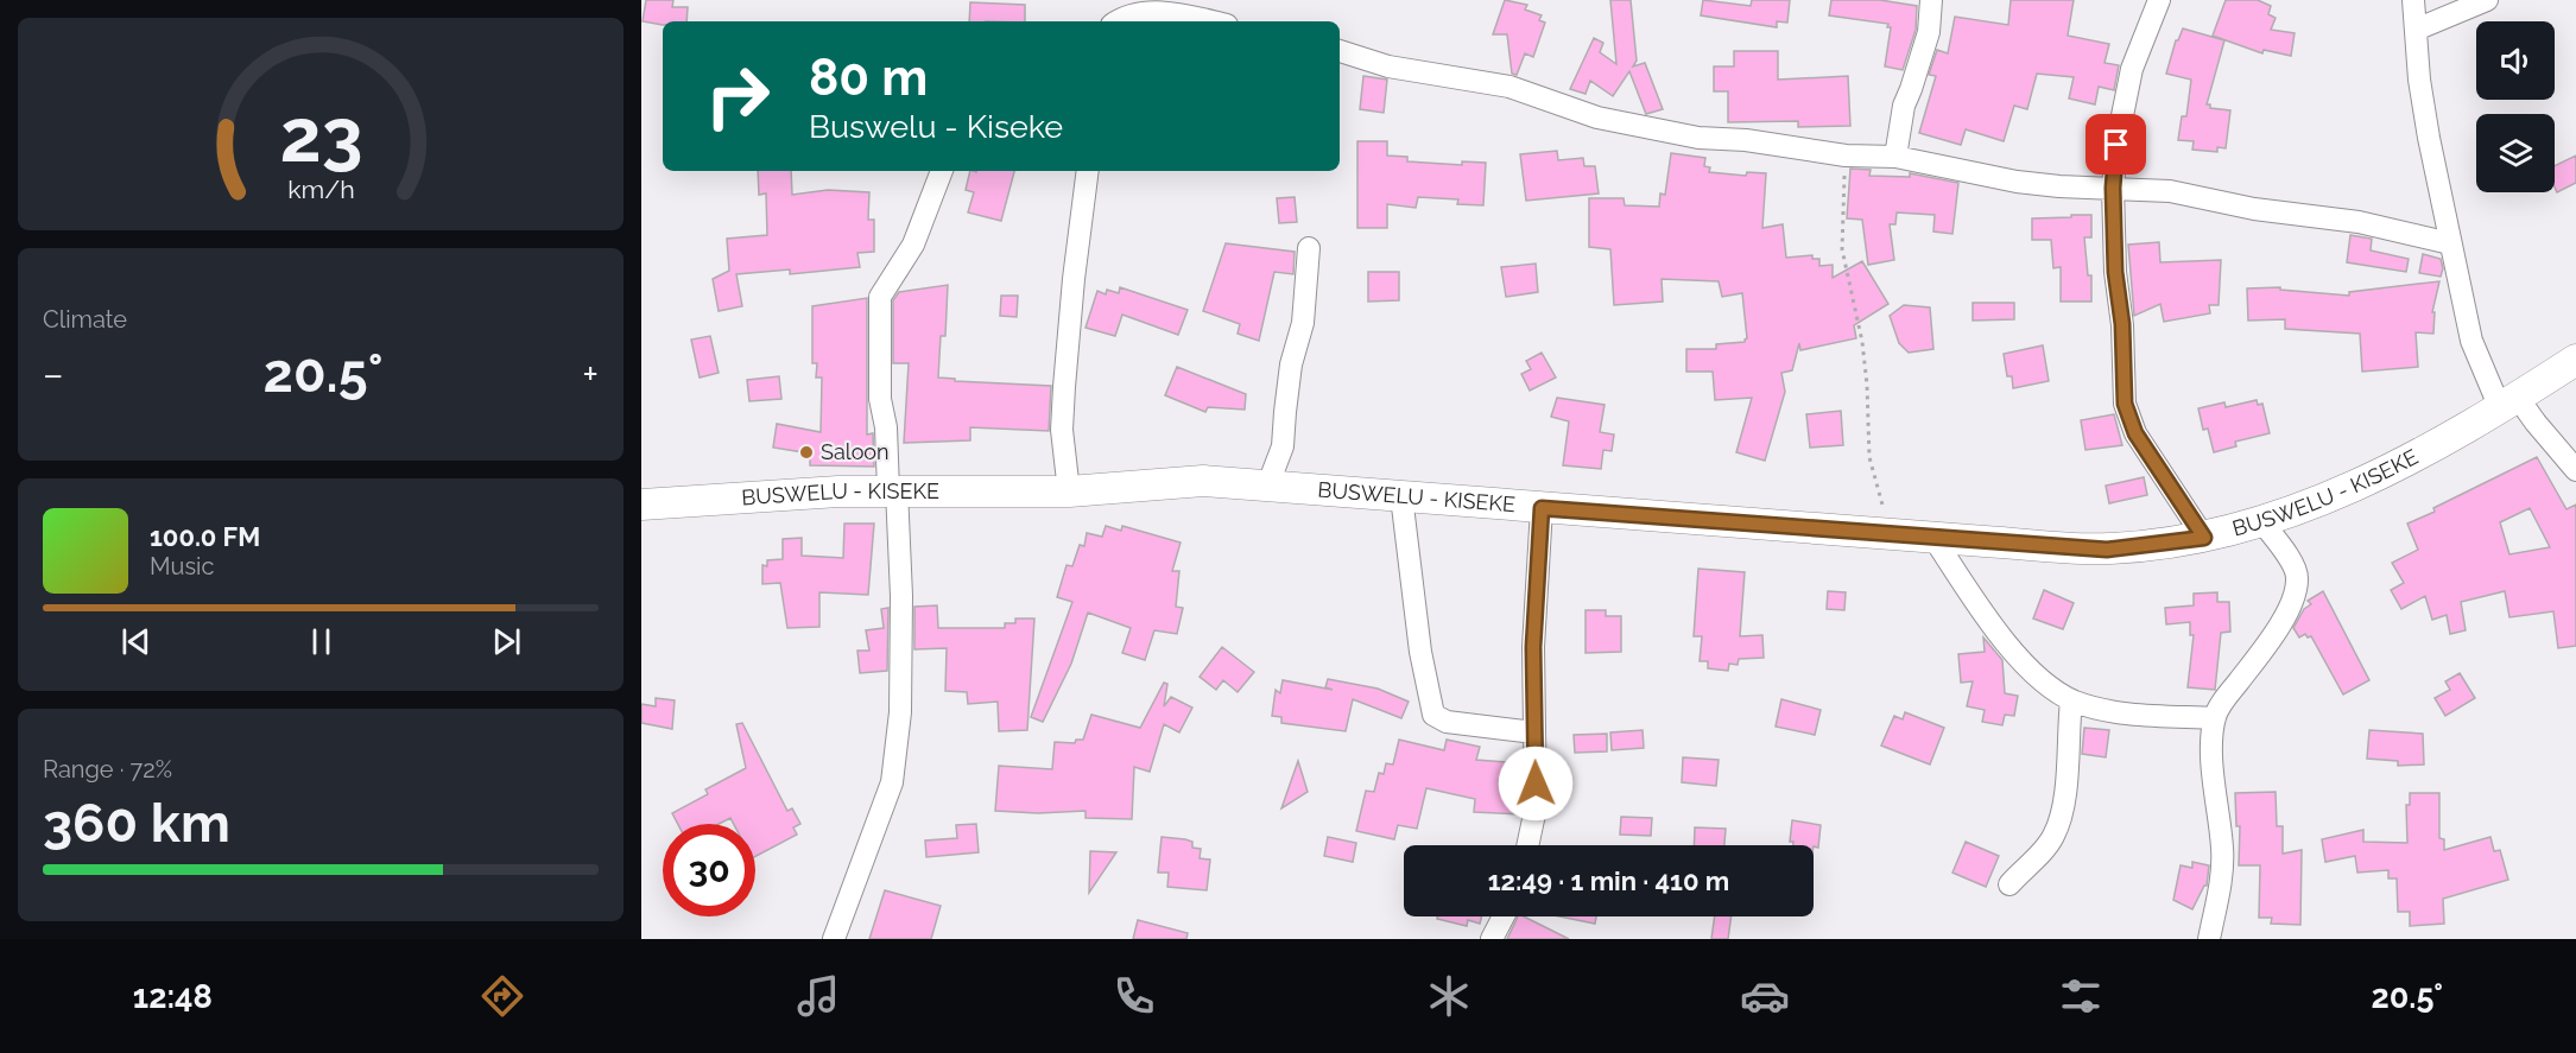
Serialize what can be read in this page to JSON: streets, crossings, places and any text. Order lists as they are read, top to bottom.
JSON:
{
  "streets": {
    "main road": ["BUSWELU - KISEKE"]
  },
  "places": ["Saloon"],
  "page": {
    "turn": ["80 m", "Buswelu - Kiseke"],
    "tile": [
      "Climate",
      ["Range · 72%", "360 km"]
    ],
    "heat": ["−", "20.5°", "+"],
    "song": ["100.0 FM", "Music"],
    "limit": "30",
    "trip": "12:49 · 1 min · 410 m",
    "tabs": ["12:48", "20.5°"],
    "gauge": ["23", "km/h"]
  }
}
